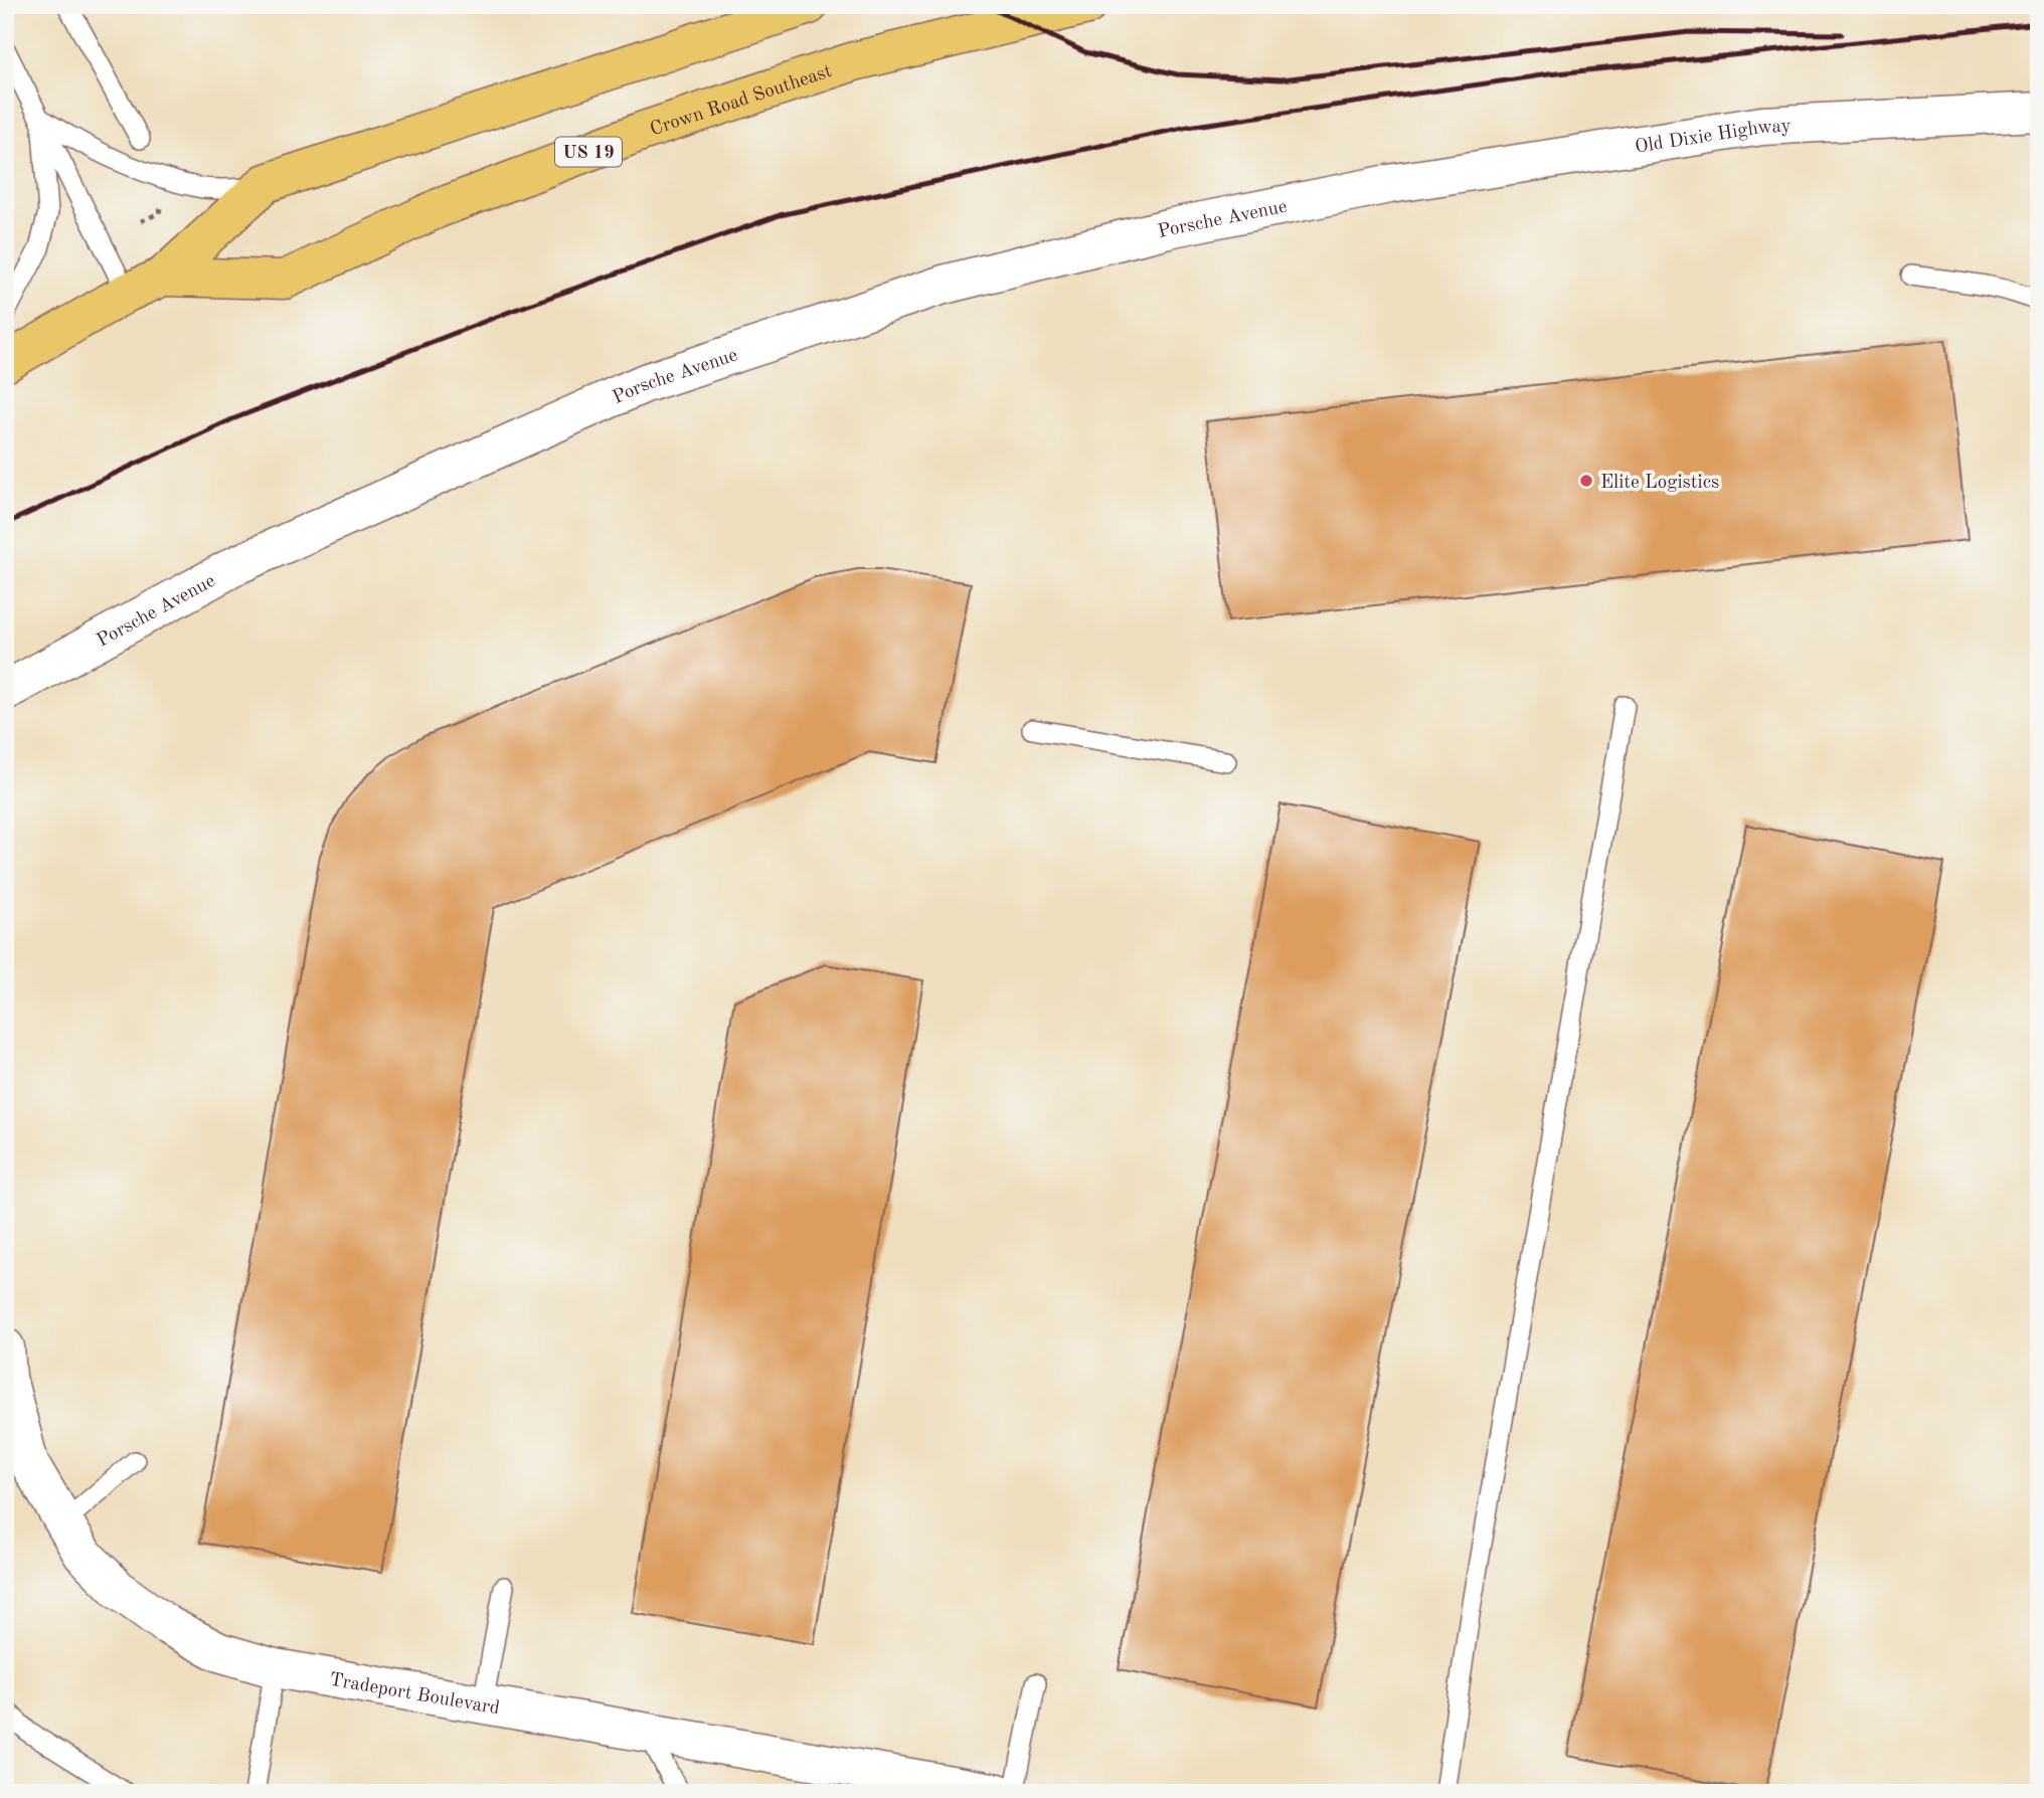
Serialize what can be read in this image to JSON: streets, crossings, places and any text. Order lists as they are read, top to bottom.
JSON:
{
  "streets": {
    "main road": ["Crown Road Southeast", "US 19"],
    "street": ["Old Dixie Highway", "Porsche Avenue", "Tradeport Boulevard"]
  },
  "crossings": [
    ["Old Dixie Highway", "Porsche Avenue"]
  ],
  "places": ["Elite Logistics"]
}
